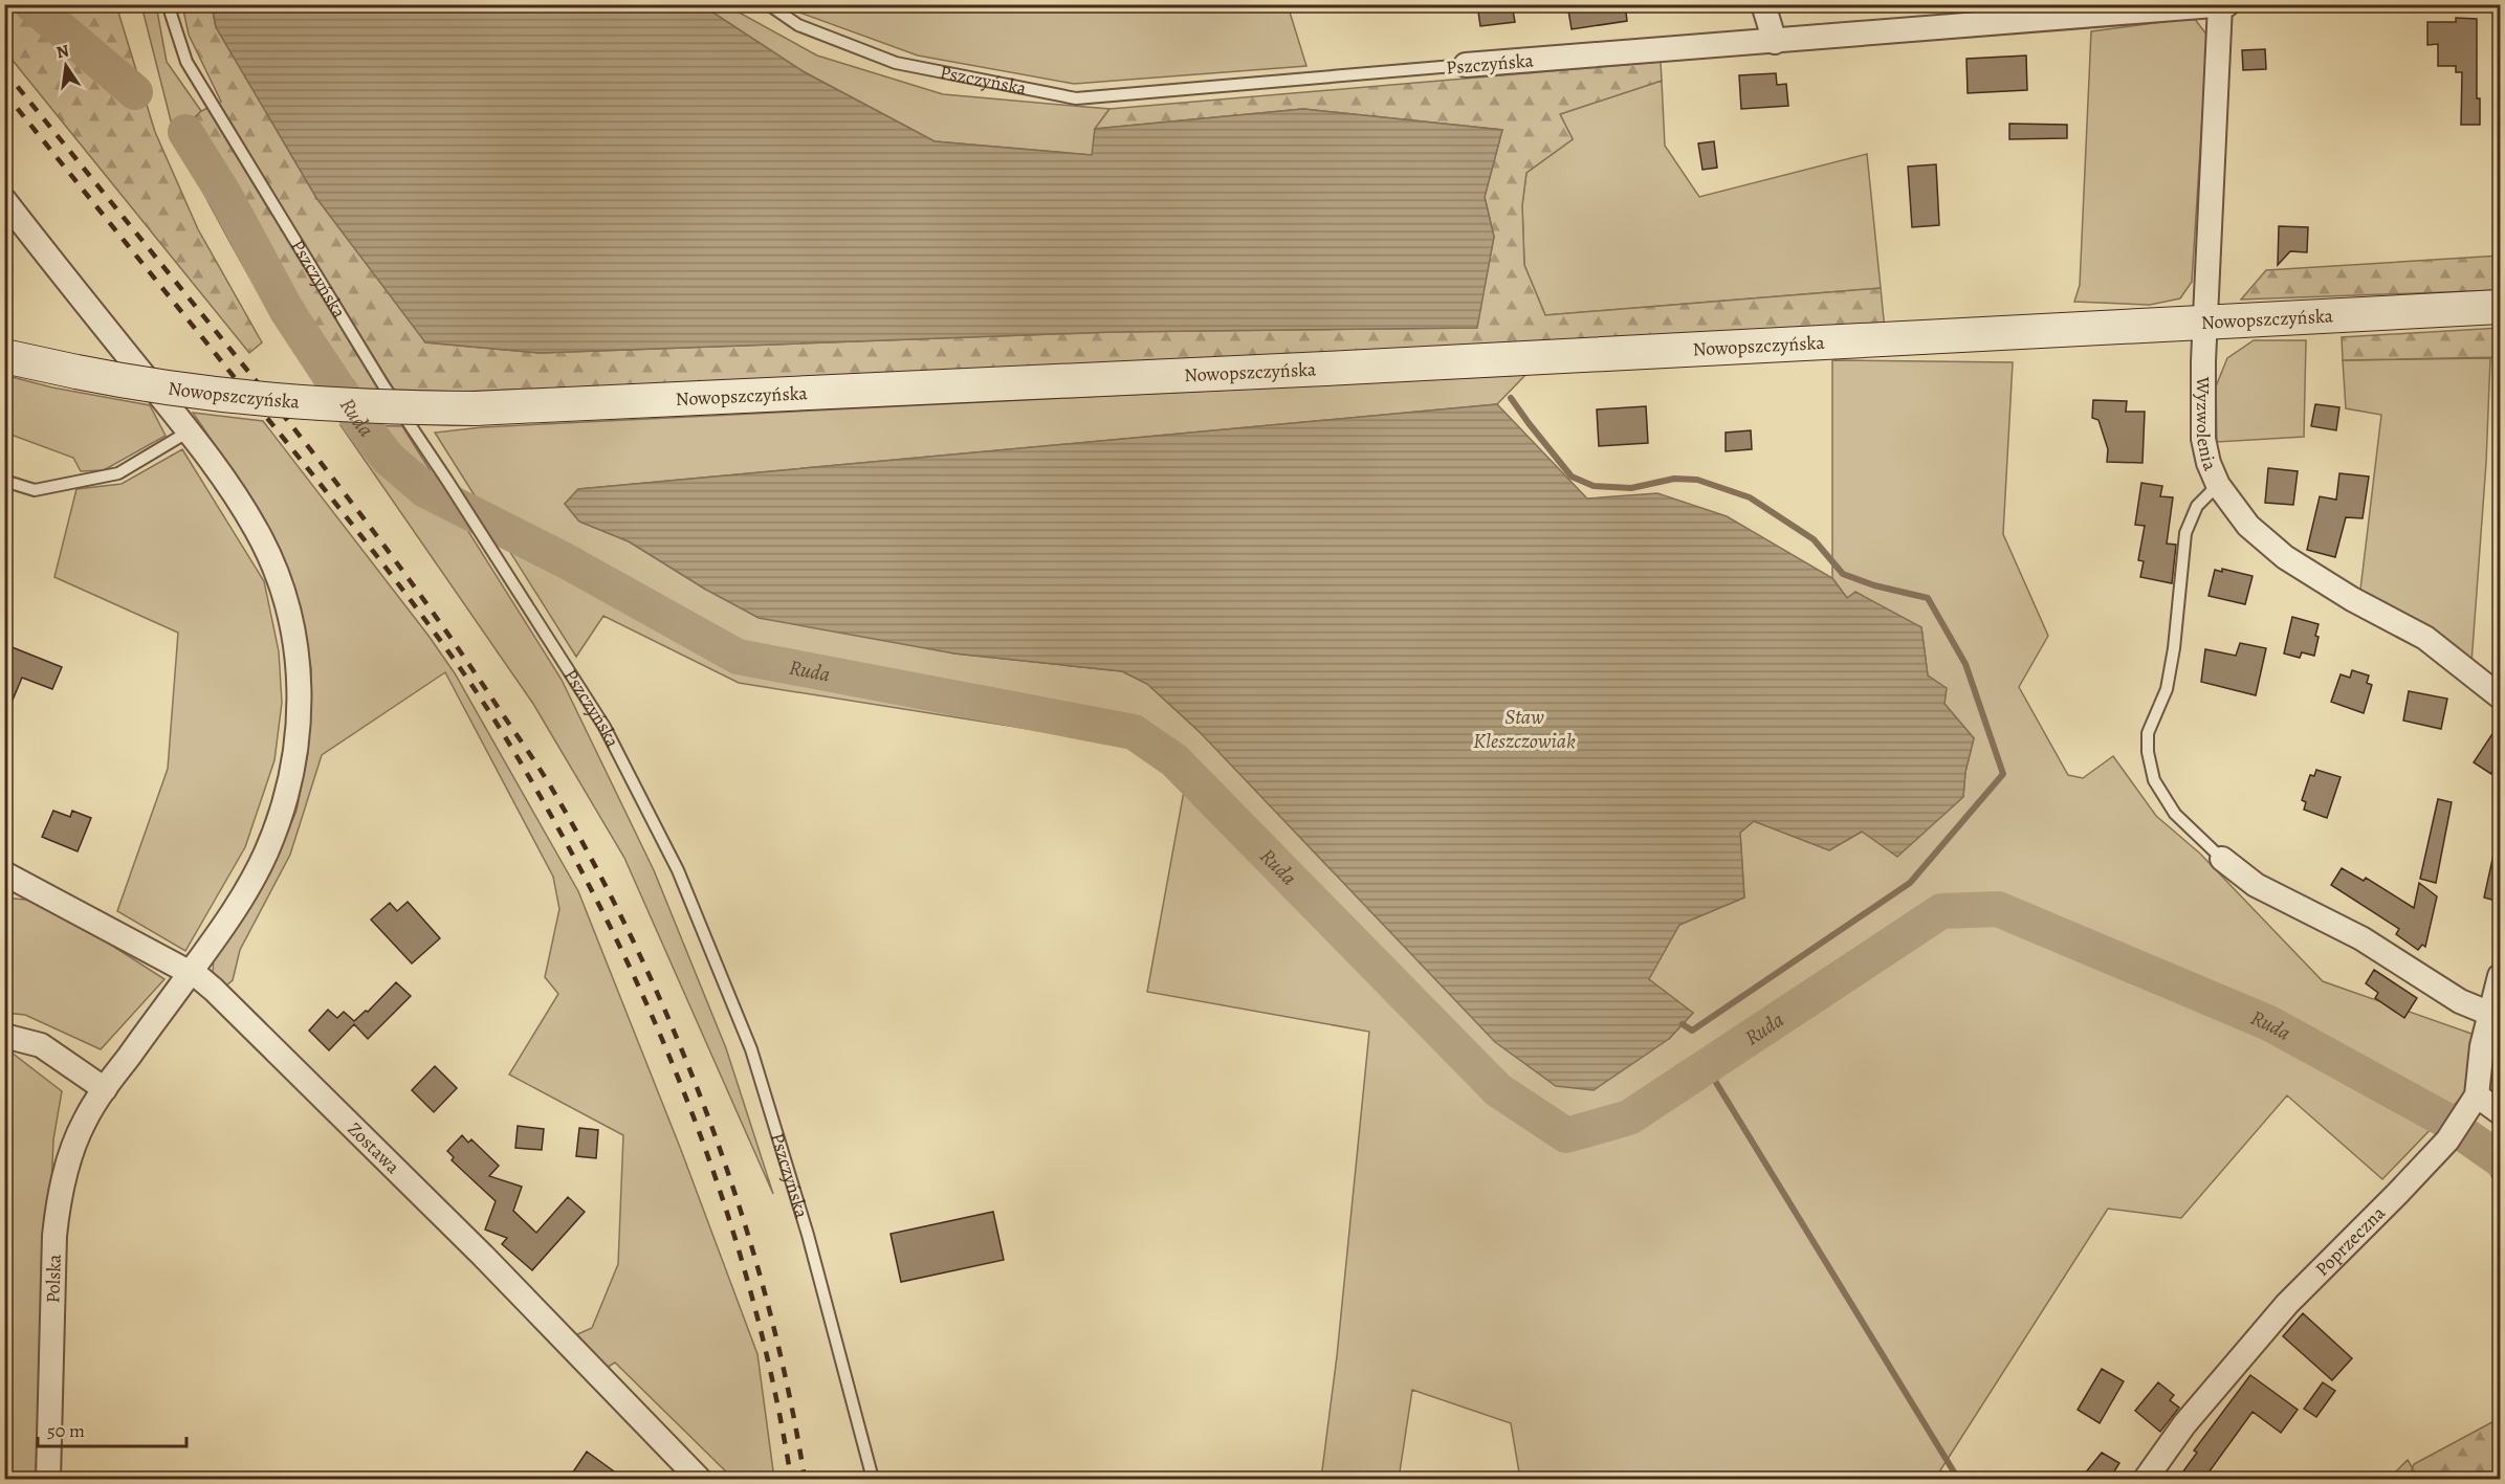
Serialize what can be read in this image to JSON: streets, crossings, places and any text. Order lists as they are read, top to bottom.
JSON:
{
  "streets": {
    "main road": ["Nowopszczyńska"],
    "street": [
      "Pszczyńska",
      "Wyzwolenia",
      "Zostawa",
      "Poprzeczna",
      "Polska"
    ]
  },
  "crossings": [
    ["Pszczyńska", "Wyzwolenia"],
    ["Nowopszczyńska", "Wyzwolenia"],
    ["Zostawa", "Polska"]
  ],
  "water": ["Ruda", "Staw Kleszczowiak"],
  "scale_bar": "50 m",
  "north": "top"
}
